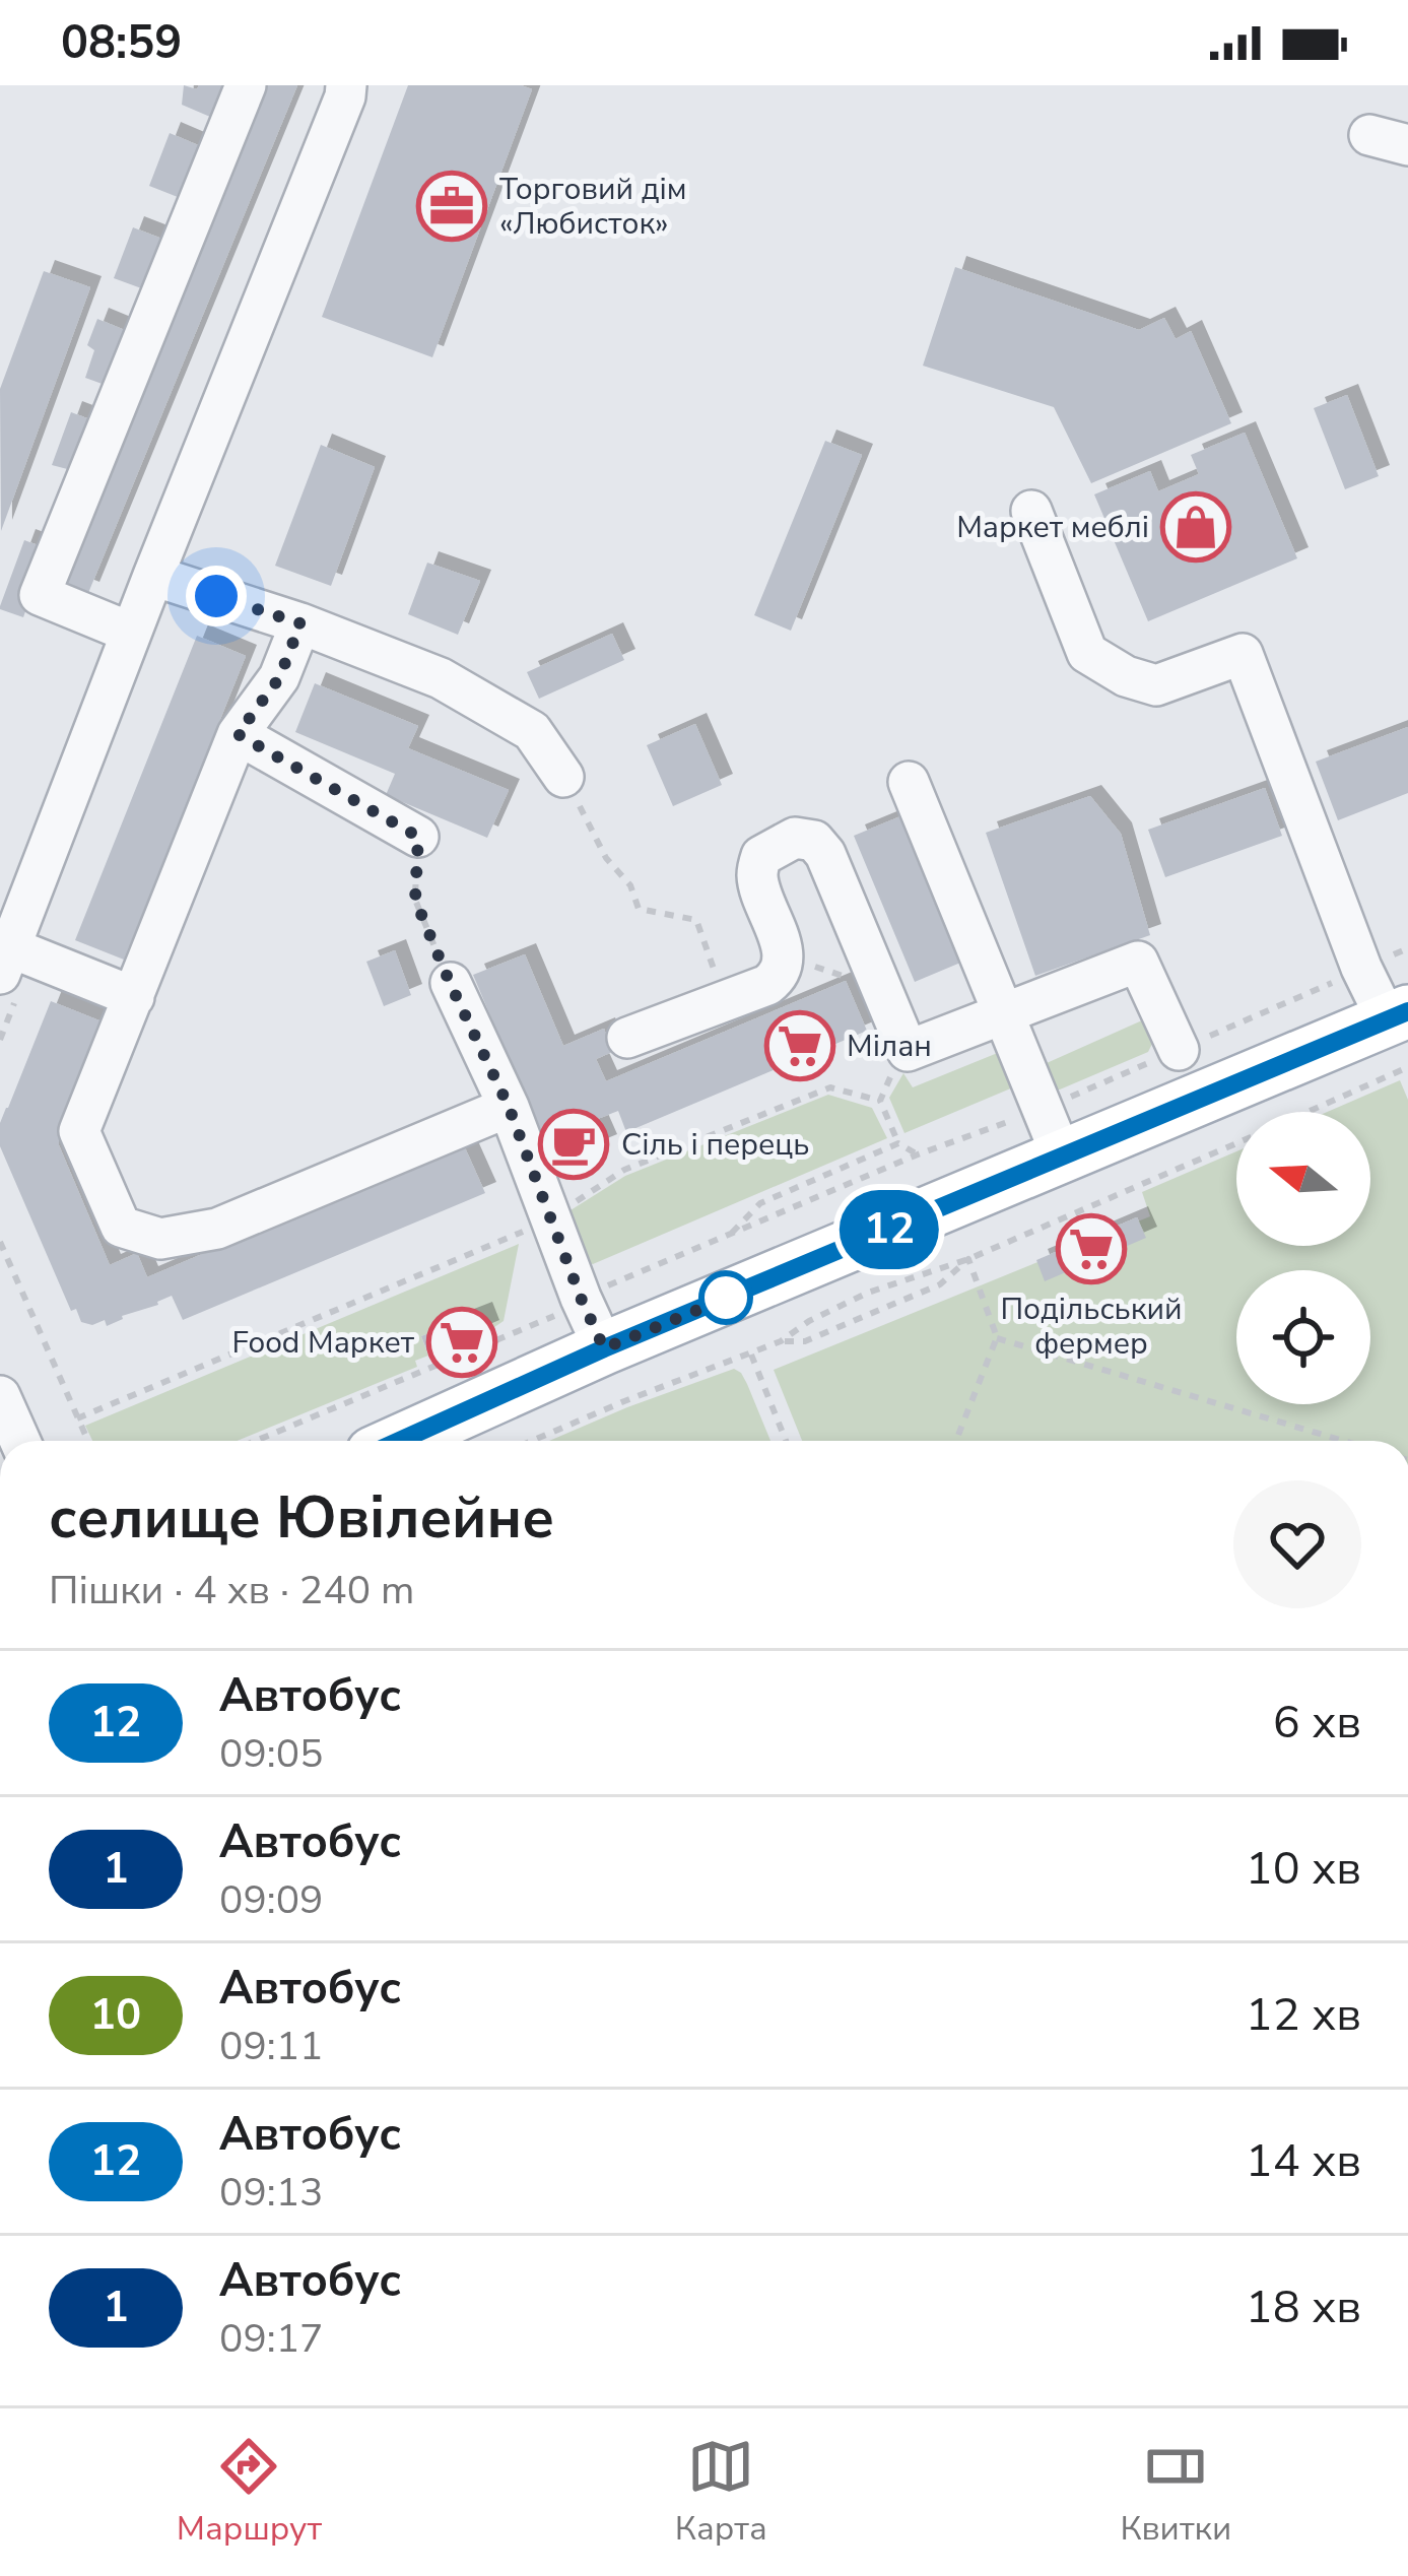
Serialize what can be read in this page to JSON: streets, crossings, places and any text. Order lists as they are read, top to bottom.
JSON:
{
  "places": {
    "office": ["Торговий дім «Любисток»"],
    "shop": ["Маркет меблі"],
    "supermarket": ["Мілан", "Подільський фермер", "Food Маркет"],
    "cafe": ["Сіль і перець"]
  },
  "lines": ["bus line 12"],
  "north": "left",
  "page": {
    "status": "08:59",
    "on_map": "12",
    "heading": ["селище Ювілейне", "Пішки · 4 хв · 240 m"],
    "list": [
      {
        "mark": "12",
        "name": "Автобус",
        "note": "09:05",
        "value": "6 хв"
      },
      {
        "mark": "1",
        "name": "Автобус",
        "note": "09:09",
        "value": "10 хв"
      },
      {
        "mark": "10",
        "name": "Автобус",
        "note": "09:11",
        "value": "12 хв"
      },
      {
        "mark": "12",
        "name": "Автобус",
        "note": "09:13",
        "value": "14 хв"
      },
      {
        "mark": "1",
        "name": "Автобус",
        "note": "09:17",
        "value": "18 хв"
      }
    ],
    "tabs": ["Маршрут", "Карта", "Квитки"]
  }
}
